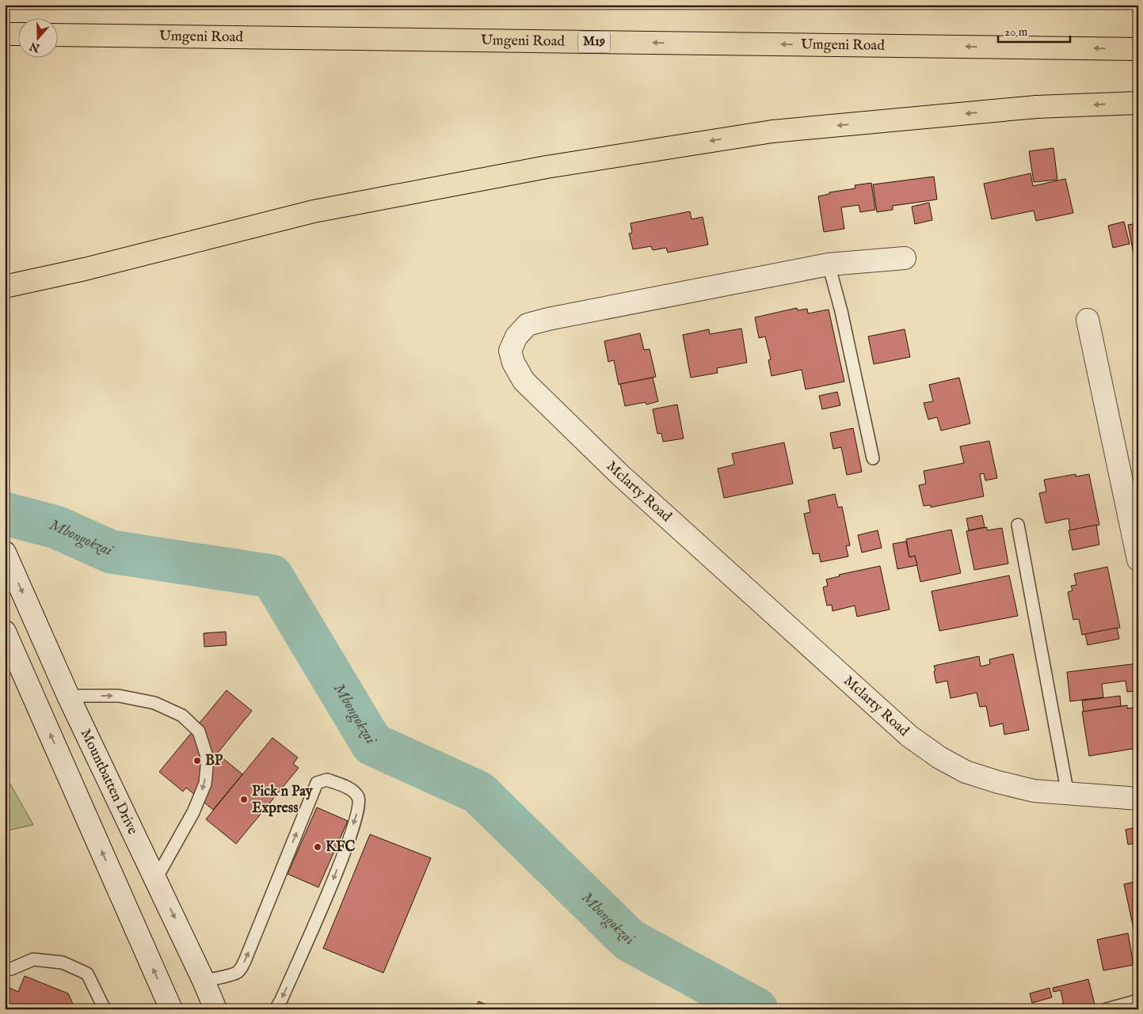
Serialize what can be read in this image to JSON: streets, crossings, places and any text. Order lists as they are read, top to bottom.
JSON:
{
  "streets": {
    "highway": ["Umgeni Road", "M19"],
    "street": ["Mclarty Road", "Mountbatten Drive"]
  },
  "water": ["Mbongokzai"],
  "places": ["BP", "Pick n Pay Express", "KFC"],
  "scale_bar": "20 m",
  "north": "bottom"
}
